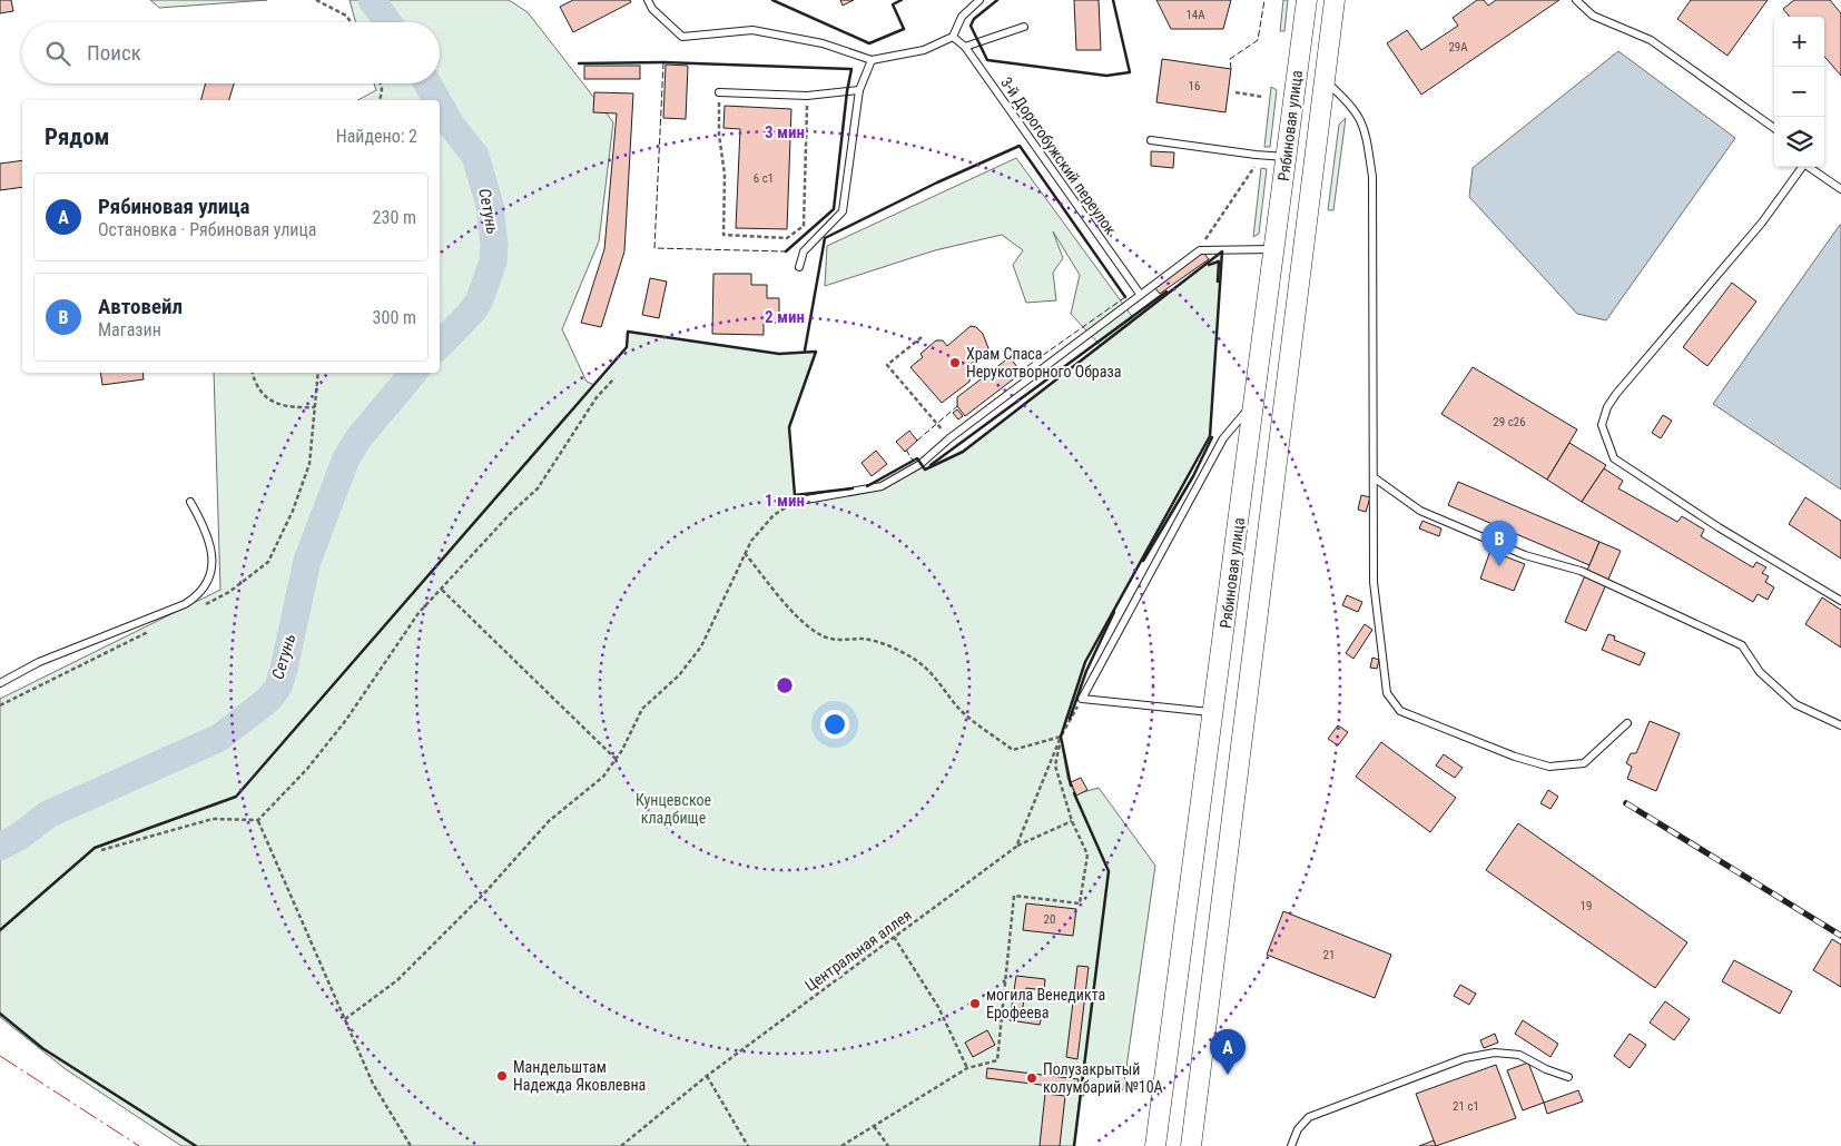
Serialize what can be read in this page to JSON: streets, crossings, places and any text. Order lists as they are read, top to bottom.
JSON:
{
  "streets": {
    "main road": ["Рябиновая улица"],
    "lane": ["3-й Дорогобужский переулок"],
    "path": ["Центральная аллея"]
  },
  "water": ["Сетунь"],
  "parks": ["Кунцевское кладбище"],
  "places": [
    "Храм Спаса Нерукотворного Образа",
    "могила Венедикта Ерофеева",
    "Мандельштам Надежда Яковлевна",
    "Полузакрытый колумбарий №10А"
  ],
  "house_numbers": [
    "14А",
    "29А",
    "16",
    "6 с1",
    "29 с26",
    "19",
    "20",
    "21",
    "21 с1"
  ],
  "page": {
    "map_buttons": ["+", "−"],
    "search": "Поиск",
    "heading": ["Рядом", "Найдено: 2"],
    "list": [
      {
        "mark": "A",
        "name": "Рябиновая улица",
        "note": "Остановка · Рябиновая улица",
        "value": "230 m"
      },
      {
        "mark": "B",
        "name": "Автовейл",
        "note": "Магазин",
        "value": "300 m"
      }
    ],
    "pins": ["B", "A"]
  },
  "rings": ["3 мин", "2 мин", "1 мин"]
}
